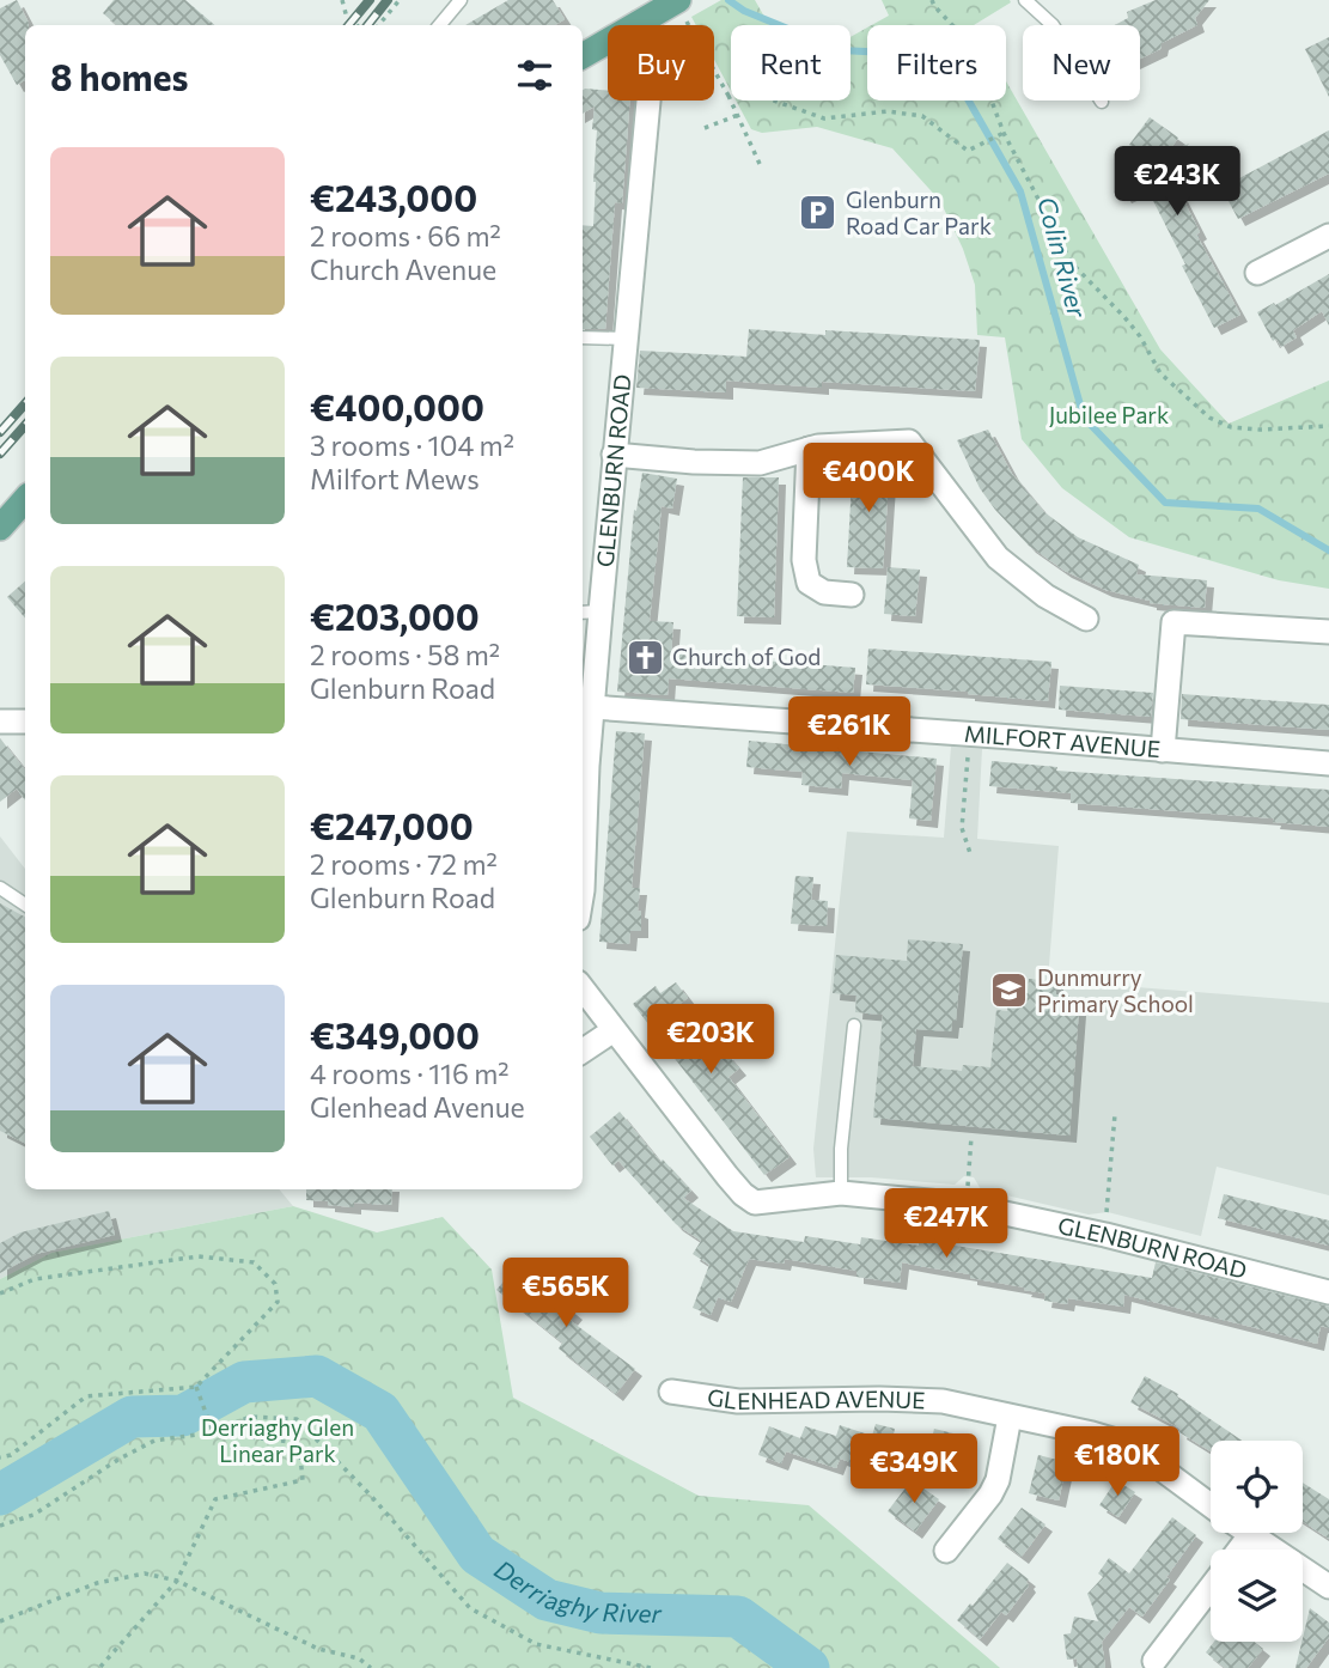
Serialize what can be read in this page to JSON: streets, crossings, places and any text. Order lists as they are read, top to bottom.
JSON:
{
  "streets": {
    "street": ["GLENBURN ROAD", "MILFORT AVENUE", "GLENHEAD AVENUE"]
  },
  "crossings": [
    ["GLENBURN ROAD", "MILFORT AVENUE"]
  ],
  "water": ["Colin River", "Derriaghy River"],
  "parks": ["Jubilee Park", "Derriaghy Glen Linear Park"],
  "places": {
    "parking": ["Glenburn Road Car Park"],
    "church": ["Church of God"],
    "school or university": ["Dunmurry Primary School"]
  },
  "page": {
    "chip": [
      "Buy",
      "Rent",
      "Filters",
      "New"
    ],
    "heading": "8 homes",
    "list": [
      {
        "name": "€243,000",
        "note": "2 rooms · 66 m² · Church Avenue"
      },
      {
        "name": "€400,000",
        "note": "3 rooms · 104 m² · Milfort Mews"
      },
      {
        "name": "€203,000",
        "note": "2 rooms · 58 m² · Glenburn Road"
      },
      {
        "name": "€247,000",
        "note": "2 rooms · 72 m² · Glenburn Road"
      },
      {
        "name": "€349,000",
        "note": "4 rooms · 116 m² · Glenhead Avenue"
      }
    ],
    "price": [
      "€243K",
      "€400K",
      "€261K",
      "€203K",
      "€247K",
      "€565K",
      "€180K",
      "€349K"
    ]
  }
}
